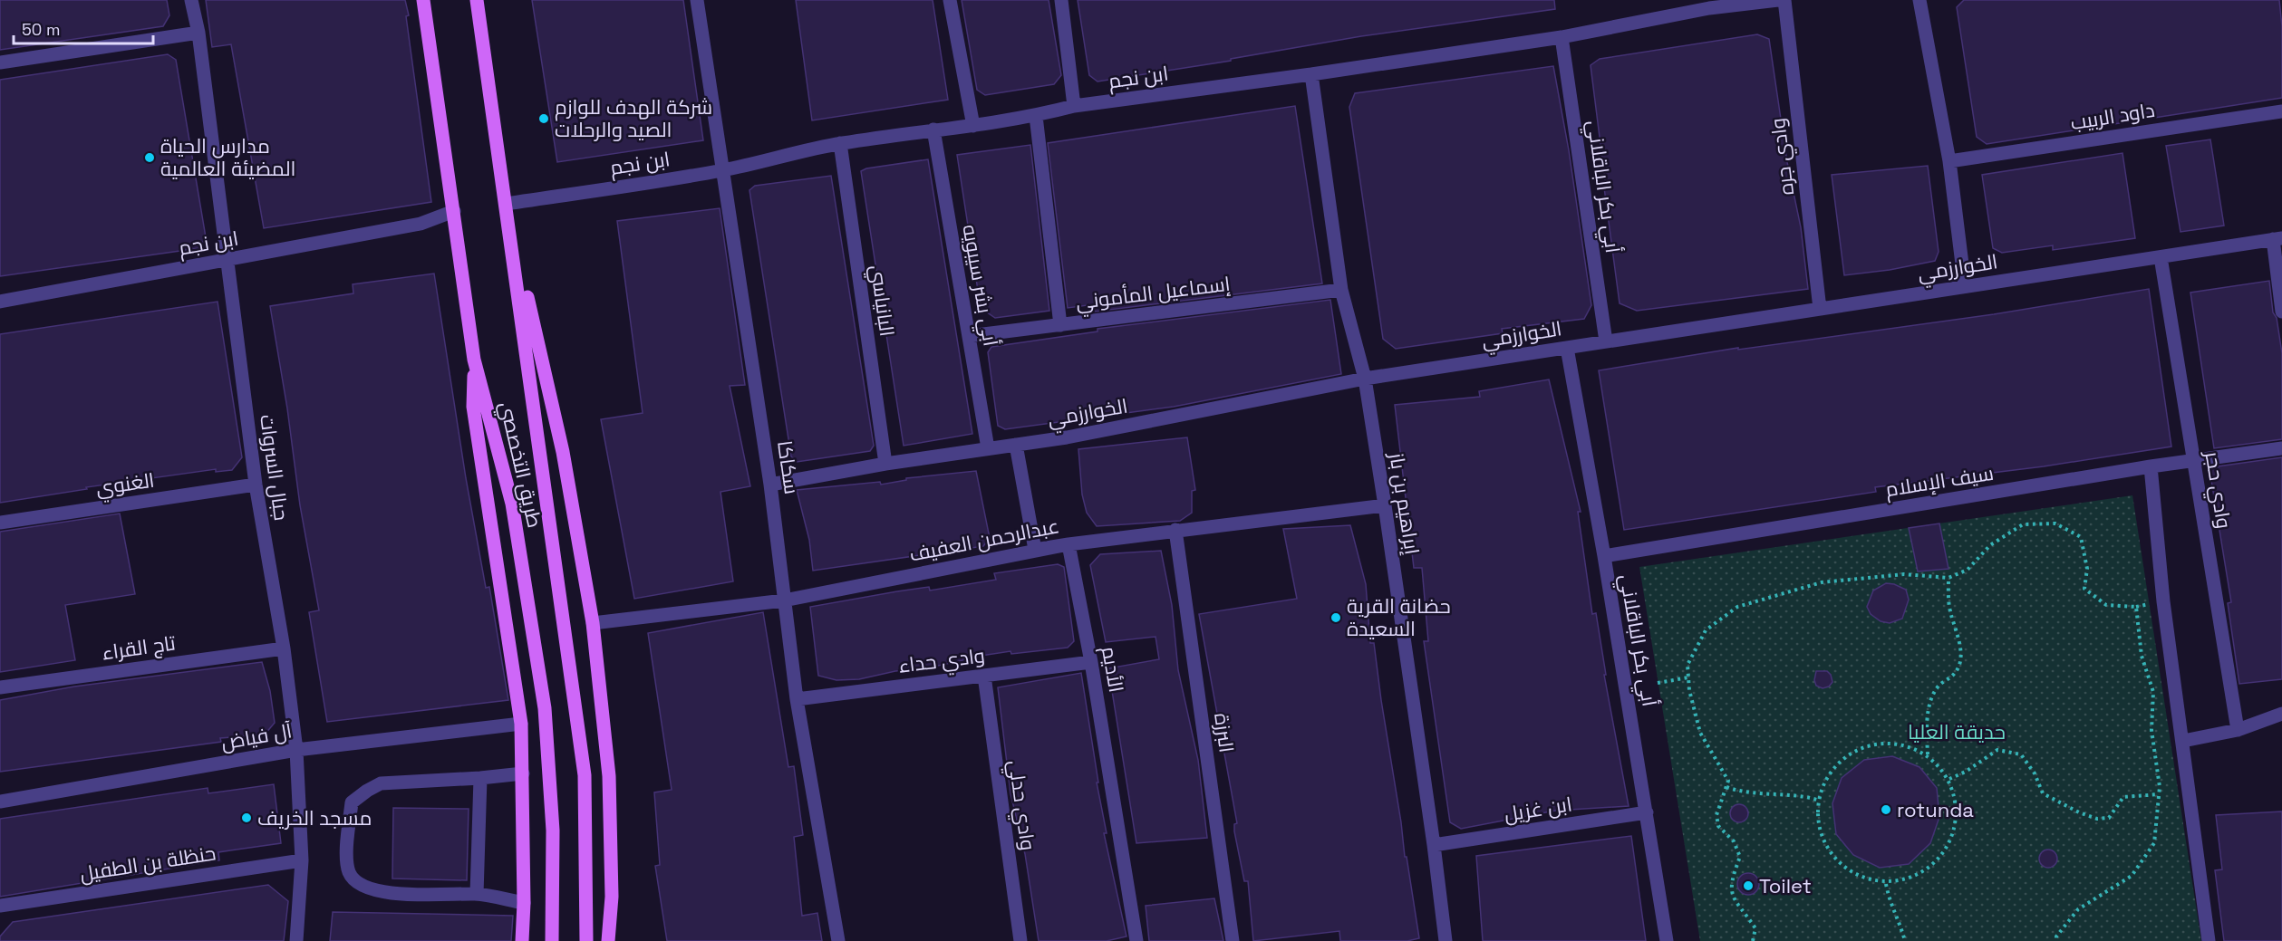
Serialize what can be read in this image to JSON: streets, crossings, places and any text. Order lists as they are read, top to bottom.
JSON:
{
  "streets": {
    "main road": ["طريق التخصصي"],
    "street": [
      "ابن نجم",
      "داود الربيب",
      "وادي جره",
      "أبي بكر الباقلاني",
      "الخوارزمي",
      "أبي بشر سيبويه",
      "إسماعيل المأموني",
      "البانياسي",
      "جبال السروات",
      "سكاكا",
      "سيف الإسلام",
      "الغنوي",
      "وادي حجر",
      "إبراهيم بن باز",
      "عبدالرحمن العفيف",
      "تاج القراء",
      "وادي حداء",
      "الأديم",
      "البرزة",
      "آل فياض",
      "وادي حدلي",
      "ابن غزيل",
      "حنظلة بن الطفيل"
    ]
  },
  "crossings": [
    ["ابن نجم", "أبي بكر الباقلاني"],
    ["ابن نجم", "أبي بشر سيبويه"],
    ["ابن نجم", "البانياسي"],
    ["ابن نجم", "طريق التخصصي"],
    ["ابن نجم", "جبال السروات"],
    ["ابن نجم", "سكاكا"],
    ["ابن نجم", "إبراهيم بن باز"],
    ["وادي جره", "الخوارزمي"],
    ["أبي بكر الباقلاني", "الخوارزمي"],
    ["أبي بكر الباقلاني", "سيف الإسلام"],
    ["أبي بكر الباقلاني", "ابن غزيل"],
    ["الخوارزمي", "أبي بشر سيبويه"],
    ["الخوارزمي", "البانياسي"],
    ["الخوارزمي", "سكاكا"],
    ["الخوارزمي", "وادي حجر"],
    ["الخوارزمي", "إبراهيم بن باز"],
    ["أبي بشر سيبويه", "إسماعيل المأموني"],
    ["إسماعيل المأموني", "إبراهيم بن باز"],
    ["جبال السروات", "الغنوي"],
    ["جبال السروات", "تاج القراء"],
    ["جبال السروات", "آل فياض"],
    ["جبال السروات", "حنظلة بن الطفيل"],
    ["سكاكا", "عبدالرحمن العفيف"],
    ["سكاكا", "وادي حداء"],
    ["سيف الإسلام", "وادي حجر"],
    ["إبراهيم بن باز", "عبدالرحمن العفيف"],
    ["إبراهيم بن باز", "ابن غزيل"],
    ["عبدالرحمن العفيف", "الأديم"],
    ["عبدالرحمن العفيف", "البرزة"],
    ["وادي حداء", "الأديم"],
    ["وادي حداء", "وادي حدلي"]
  ],
  "parks": ["حديقة العليا"],
  "places": [
    "شركة الهدف للوازم الصيد والرحلات",
    "مدارس الحياة المضيئة العالمية",
    "حضانة القرية السعيدة",
    "rotunda",
    "مسجد الخريف",
    "Toilet"
  ],
  "scale_bar": "50 m"
}
